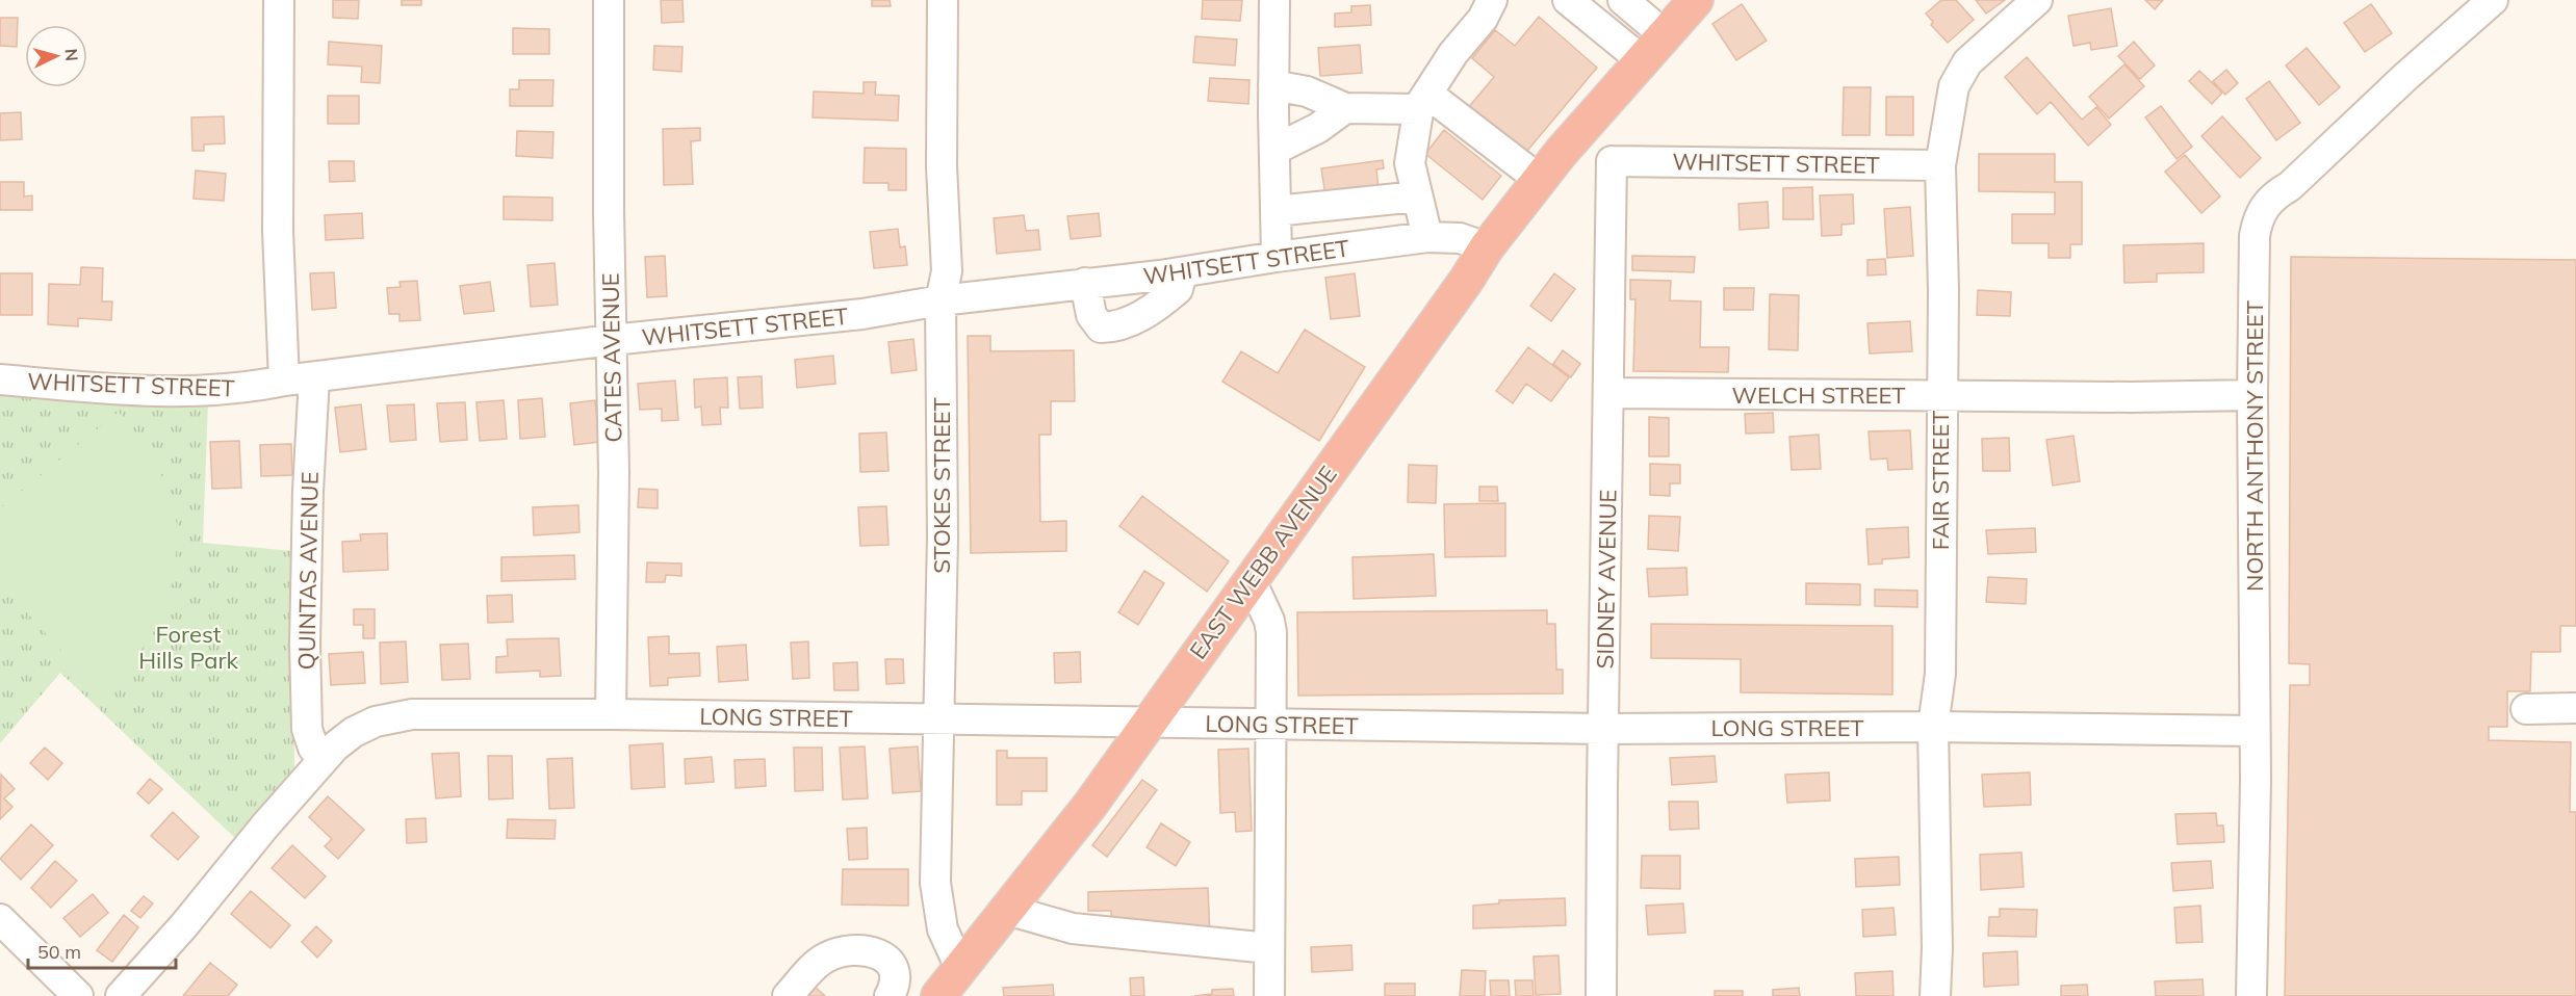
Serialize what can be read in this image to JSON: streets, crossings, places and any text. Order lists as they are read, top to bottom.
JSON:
{
  "streets": {
    "highway": ["EAST WEBB AVENUE"],
    "street": [
      "WHITSETT STREET",
      "CATES AVENUE",
      "WELCH STREET",
      "NORTH ANTHONY STREET",
      "FAIR STREET",
      "STOKES STREET",
      "QUINTAS AVENUE",
      "SIDNEY AVENUE",
      "LONG STREET"
    ]
  },
  "crossings": [
    ["WHITSETT STREET", "CATES AVENUE"],
    ["WHITSETT STREET", "FAIR STREET"],
    ["WHITSETT STREET", "STOKES STREET"],
    ["WHITSETT STREET", "EAST WEBB AVENUE"],
    ["WHITSETT STREET", "QUINTAS AVENUE"],
    ["WHITSETT STREET", "SIDNEY AVENUE"],
    ["CATES AVENUE", "LONG STREET"],
    ["WELCH STREET", "NORTH ANTHONY STREET"],
    ["WELCH STREET", "FAIR STREET"],
    ["WELCH STREET", "SIDNEY AVENUE"],
    ["NORTH ANTHONY STREET", "LONG STREET"],
    ["FAIR STREET", "LONG STREET"],
    ["STOKES STREET", "EAST WEBB AVENUE"],
    ["STOKES STREET", "LONG STREET"],
    ["EAST WEBB AVENUE", "LONG STREET"],
    ["QUINTAS AVENUE", "LONG STREET"],
    ["SIDNEY AVENUE", "LONG STREET"]
  ],
  "parks": ["Forest Hills Park"],
  "scale_bar": "50 m",
  "north": "right"
}
